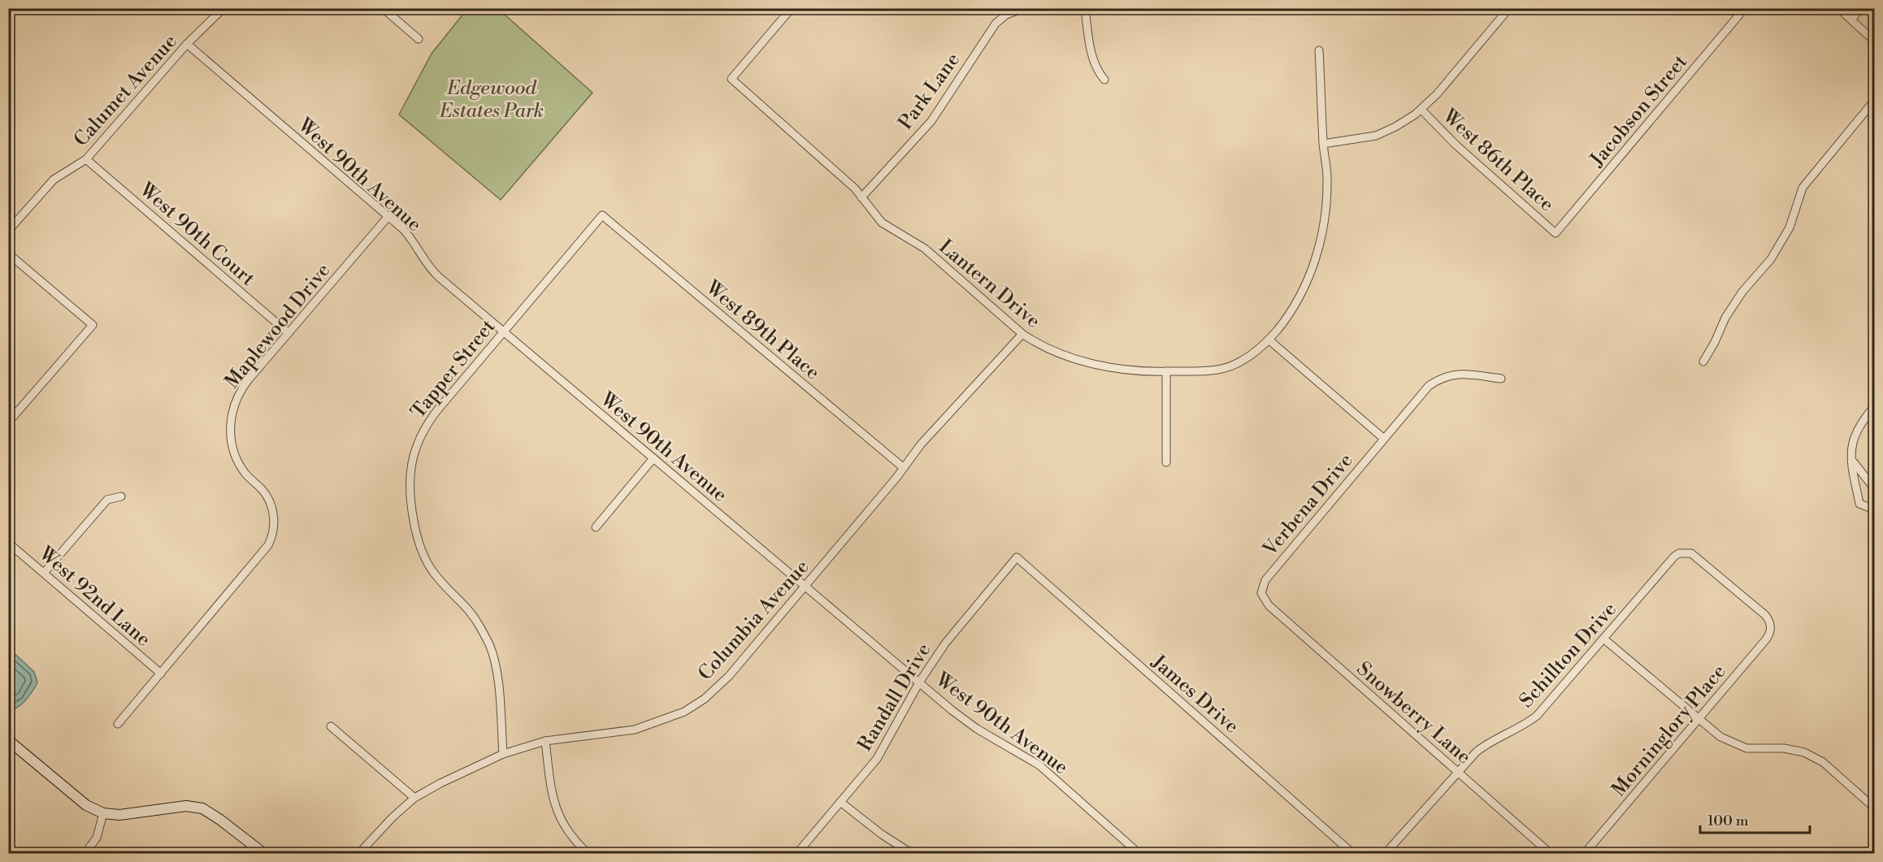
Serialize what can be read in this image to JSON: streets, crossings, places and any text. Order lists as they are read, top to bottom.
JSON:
{
  "streets": {
    "street": [
      "Calumet Avenue",
      "Park Lane",
      "Jacobson Street",
      "West 86th Place",
      "West 90th Avenue",
      "West 90th Court",
      "Lantern Drive",
      "Maplewood Drive",
      "West 89th Place",
      "Tapper Street",
      "Verbena Drive",
      "West 92nd Lane",
      "Columbia Avenue",
      "Schillton Drive",
      "James Drive",
      "Randall Drive",
      "Snowberry Lane",
      "Morninglory Place"
    ]
  },
  "crossings": [
    ["Calumet Avenue", "West 90th Avenue"],
    ["Calumet Avenue", "West 90th Court"],
    ["Park Lane", "Lantern Drive"],
    ["Jacobson Street", "West 86th Place"],
    ["West 90th Avenue", "Maplewood Drive"],
    ["West 90th Avenue", "Tapper Street"],
    ["West 90th Avenue", "Columbia Avenue"],
    ["West 90th Avenue", "Randall Drive"],
    ["West 90th Court", "Maplewood Drive"],
    ["Lantern Drive", "Columbia Avenue"],
    ["Maplewood Drive", "West 92nd Lane"],
    ["West 89th Place", "Tapper Street"],
    ["West 89th Place", "Columbia Avenue"],
    ["Tapper Street", "Columbia Avenue"],
    ["Verbena Drive", "Snowberry Lane"],
    ["Schillton Drive", "Snowberry Lane"],
    ["Schillton Drive", "Morninglory Place"],
    ["James Drive", "Randall Drive"]
  ],
  "parks": ["Edgewood Estates Park"],
  "scale_bar": "100 m"
}
